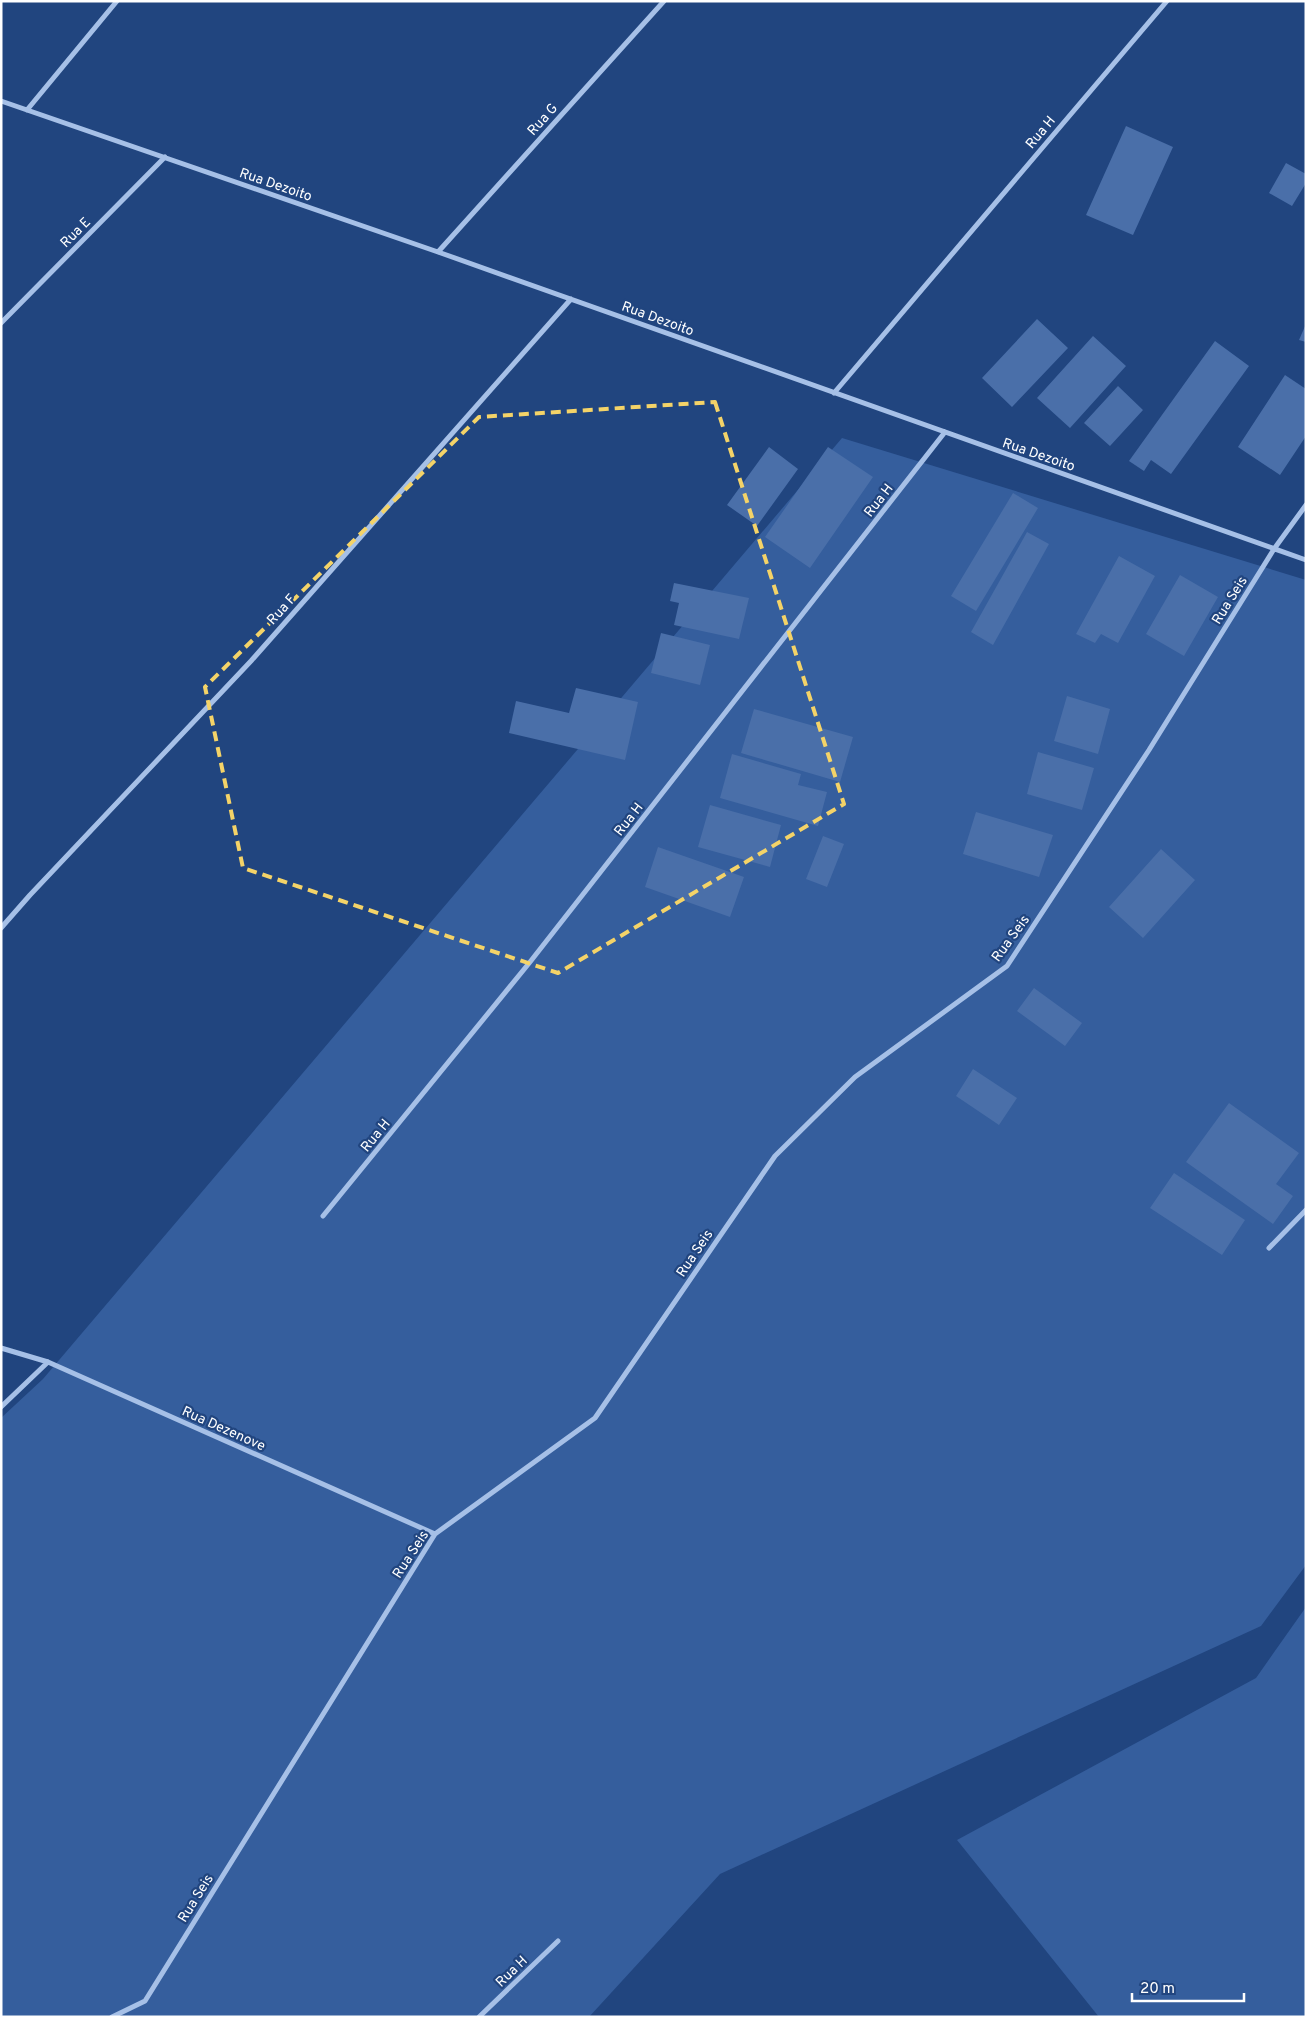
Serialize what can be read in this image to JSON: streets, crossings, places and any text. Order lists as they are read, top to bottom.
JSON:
{
  "streets": {
    "street": [
      "Rua G",
      "Rua H",
      "Rua Dezoito",
      "Rua E",
      "Rua Seis",
      "Rua F",
      "Rua Dezenove"
    ]
  },
  "crossings": [
    ["Rua G", "Rua Dezoito"],
    ["Rua H", "Rua Dezoito"],
    ["Rua Dezoito", "Rua E"],
    ["Rua Dezoito", "Rua Seis"],
    ["Rua Dezoito", "Rua F"],
    ["Rua Seis", "Rua Dezenove"]
  ],
  "scale_bar": "20 m"
}
